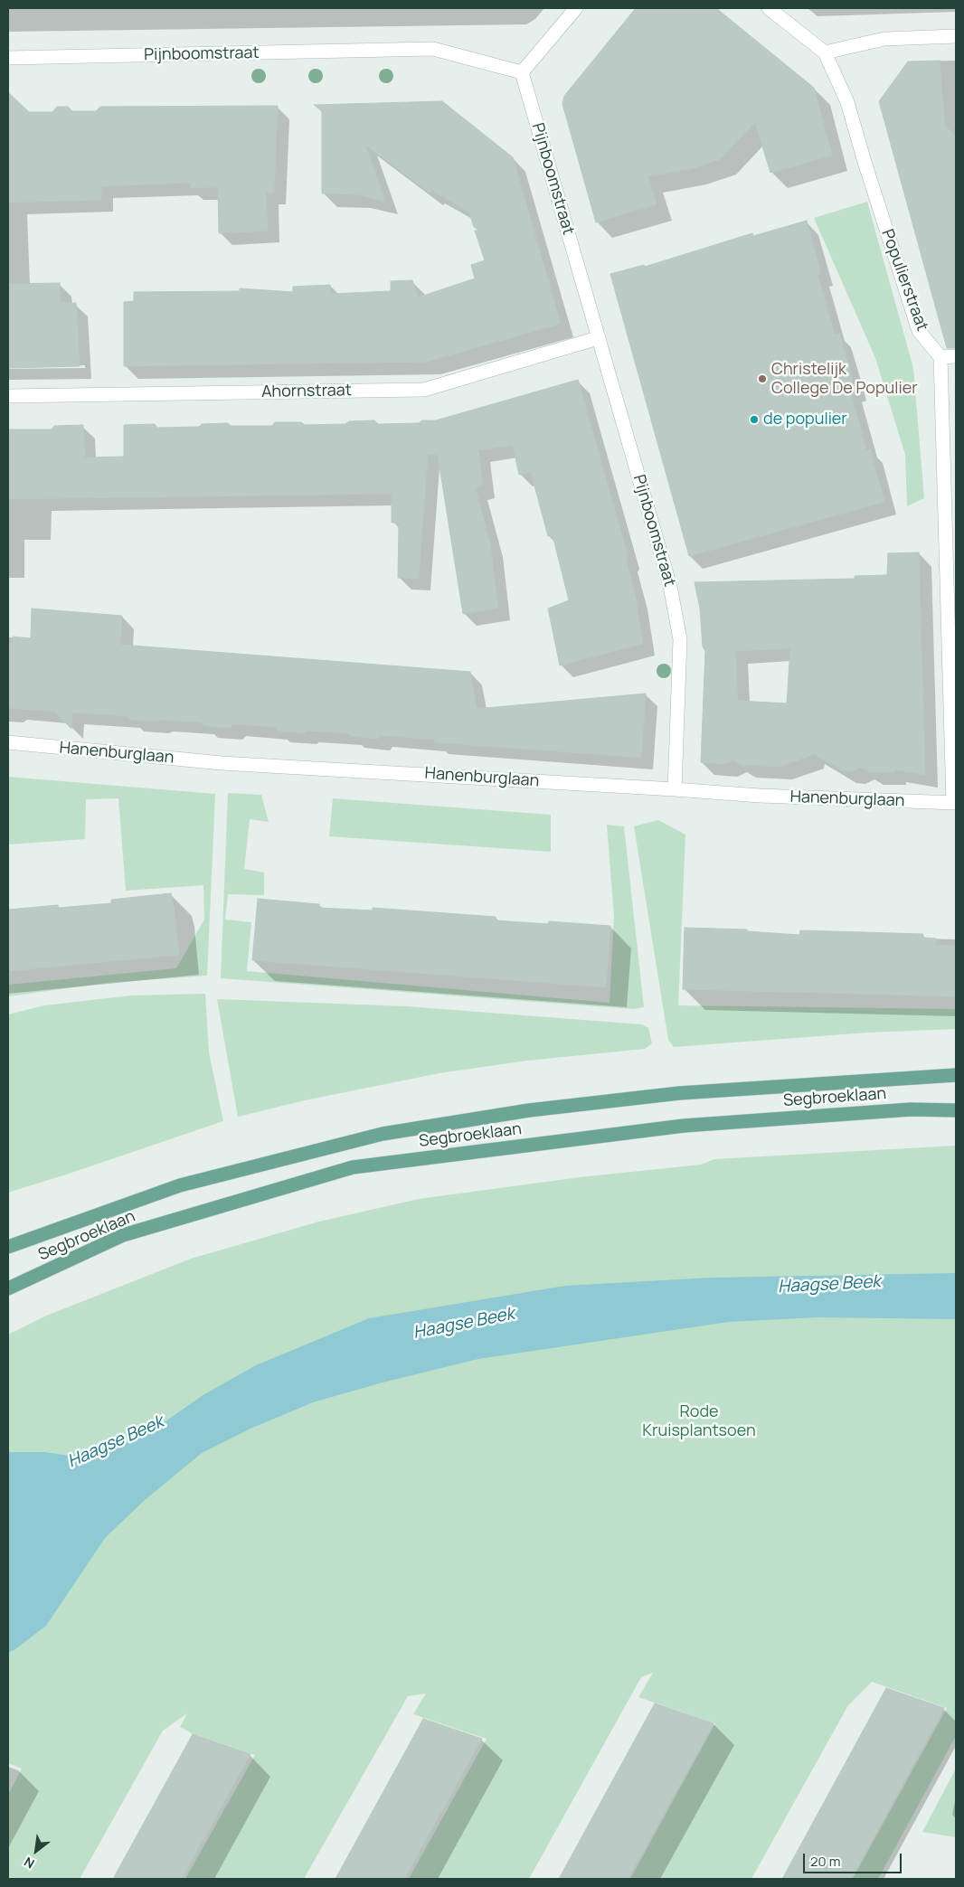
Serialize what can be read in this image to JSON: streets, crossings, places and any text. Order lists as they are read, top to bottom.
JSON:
{
  "streets": {
    "main road": ["Segbroeklaan"],
    "street": [
      "Pijnboomstraat",
      "Populierstraat",
      "Ahornstraat",
      "Hanenburglaan"
    ]
  },
  "crossings": [
    ["Pijnboomstraat", "Ahornstraat"],
    ["Pijnboomstraat", "Hanenburglaan"]
  ],
  "water": ["Haagse Beek"],
  "parks": ["Rode Kruisplantsoen"],
  "places": ["Christelijk College De Populier", "de populier"],
  "scale_bar": "20 m",
  "north": "bottom left"
}
